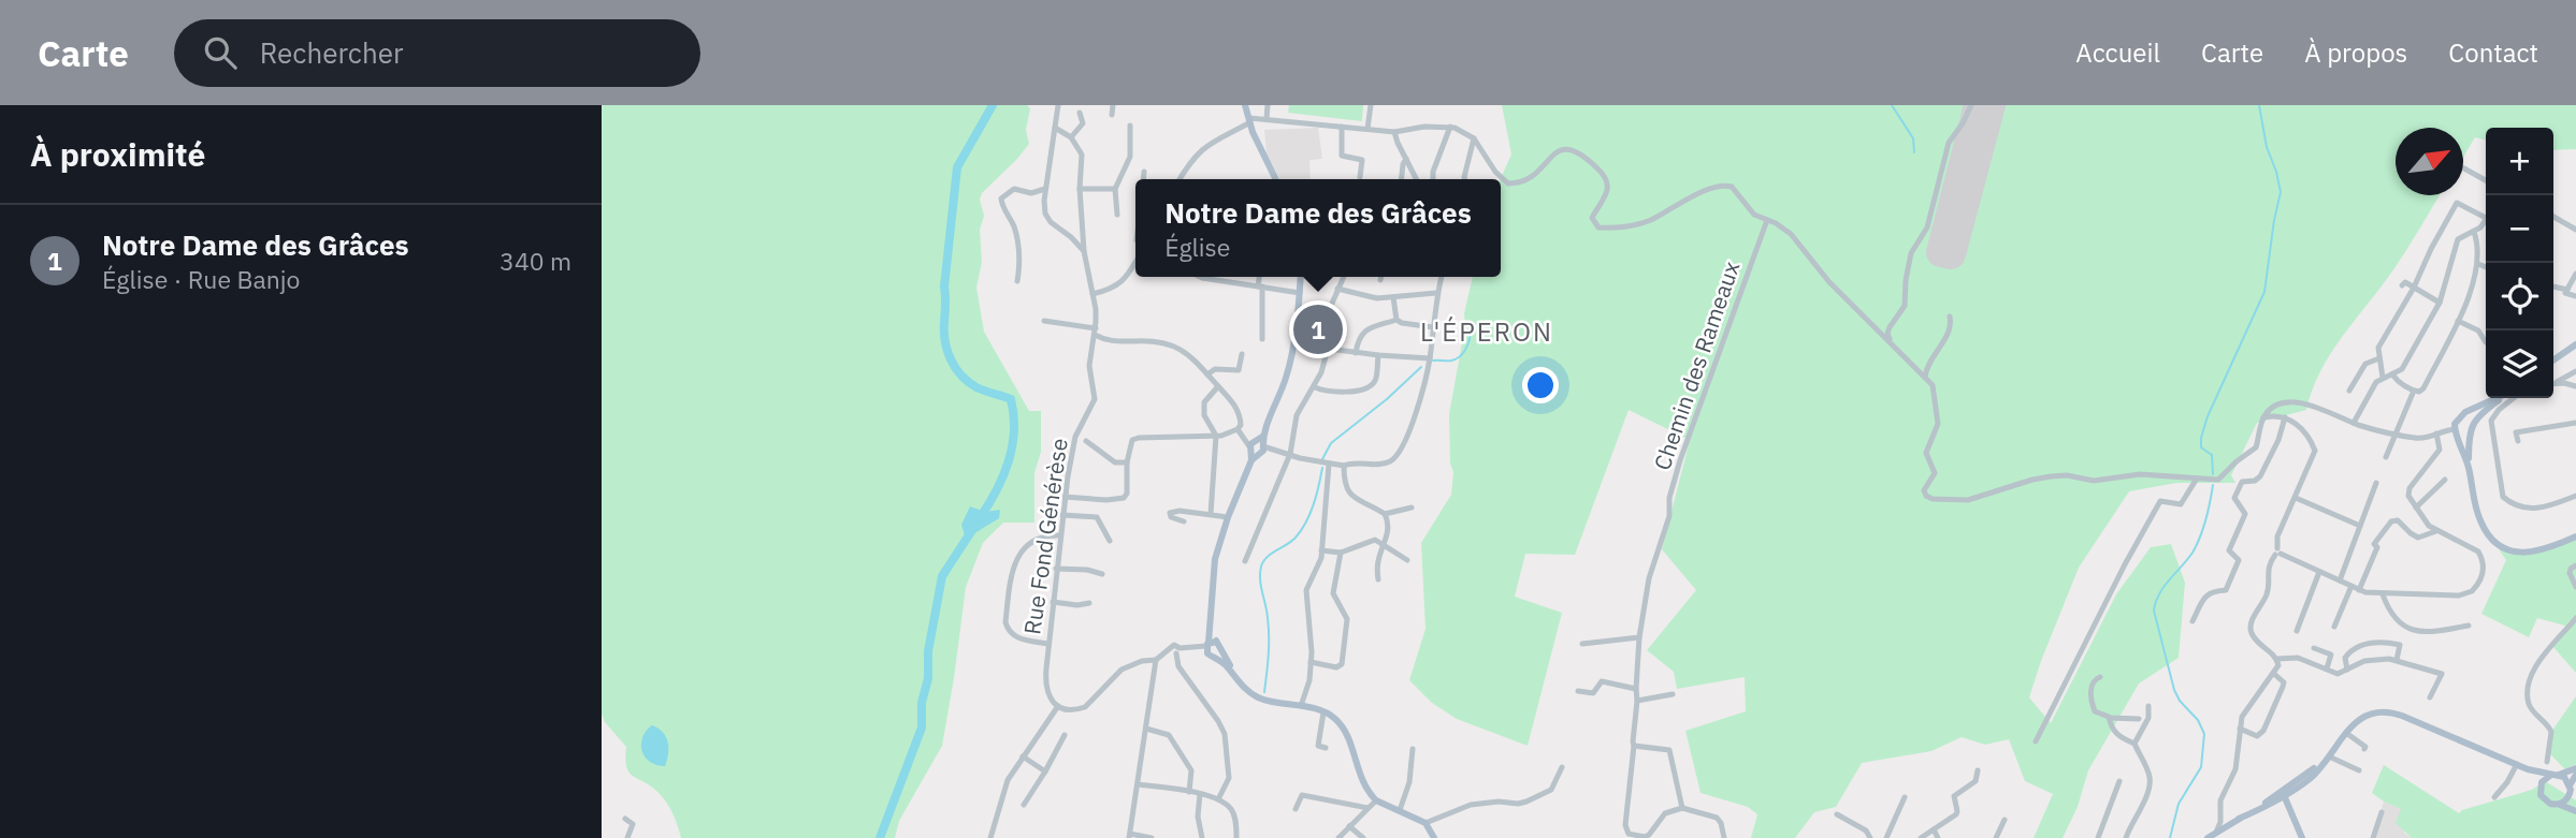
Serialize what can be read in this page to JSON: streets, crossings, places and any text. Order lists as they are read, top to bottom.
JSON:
{
  "streets": {
    "street": ["Chemin des Rameaux", "Rue Fond Générèse"]
  },
  "districts": ["L'ÉPERON"],
  "north": "top right",
  "page": {
    "header": "Carte",
    "search": "Rechercher",
    "nav": [
      "Accueil",
      "Carte",
      "À propos",
      "Contact"
    ],
    "heading": "À proximité",
    "map_buttons": ["+", "−"],
    "popup": ["Notre Dame des Grâces", "Église"],
    "list": [
      {
        "mark": "1",
        "name": "Notre Dame des Grâces",
        "note": "Église · Rue Banjo",
        "value": "340 m"
      }
    ],
    "pins": "1"
  }
}
